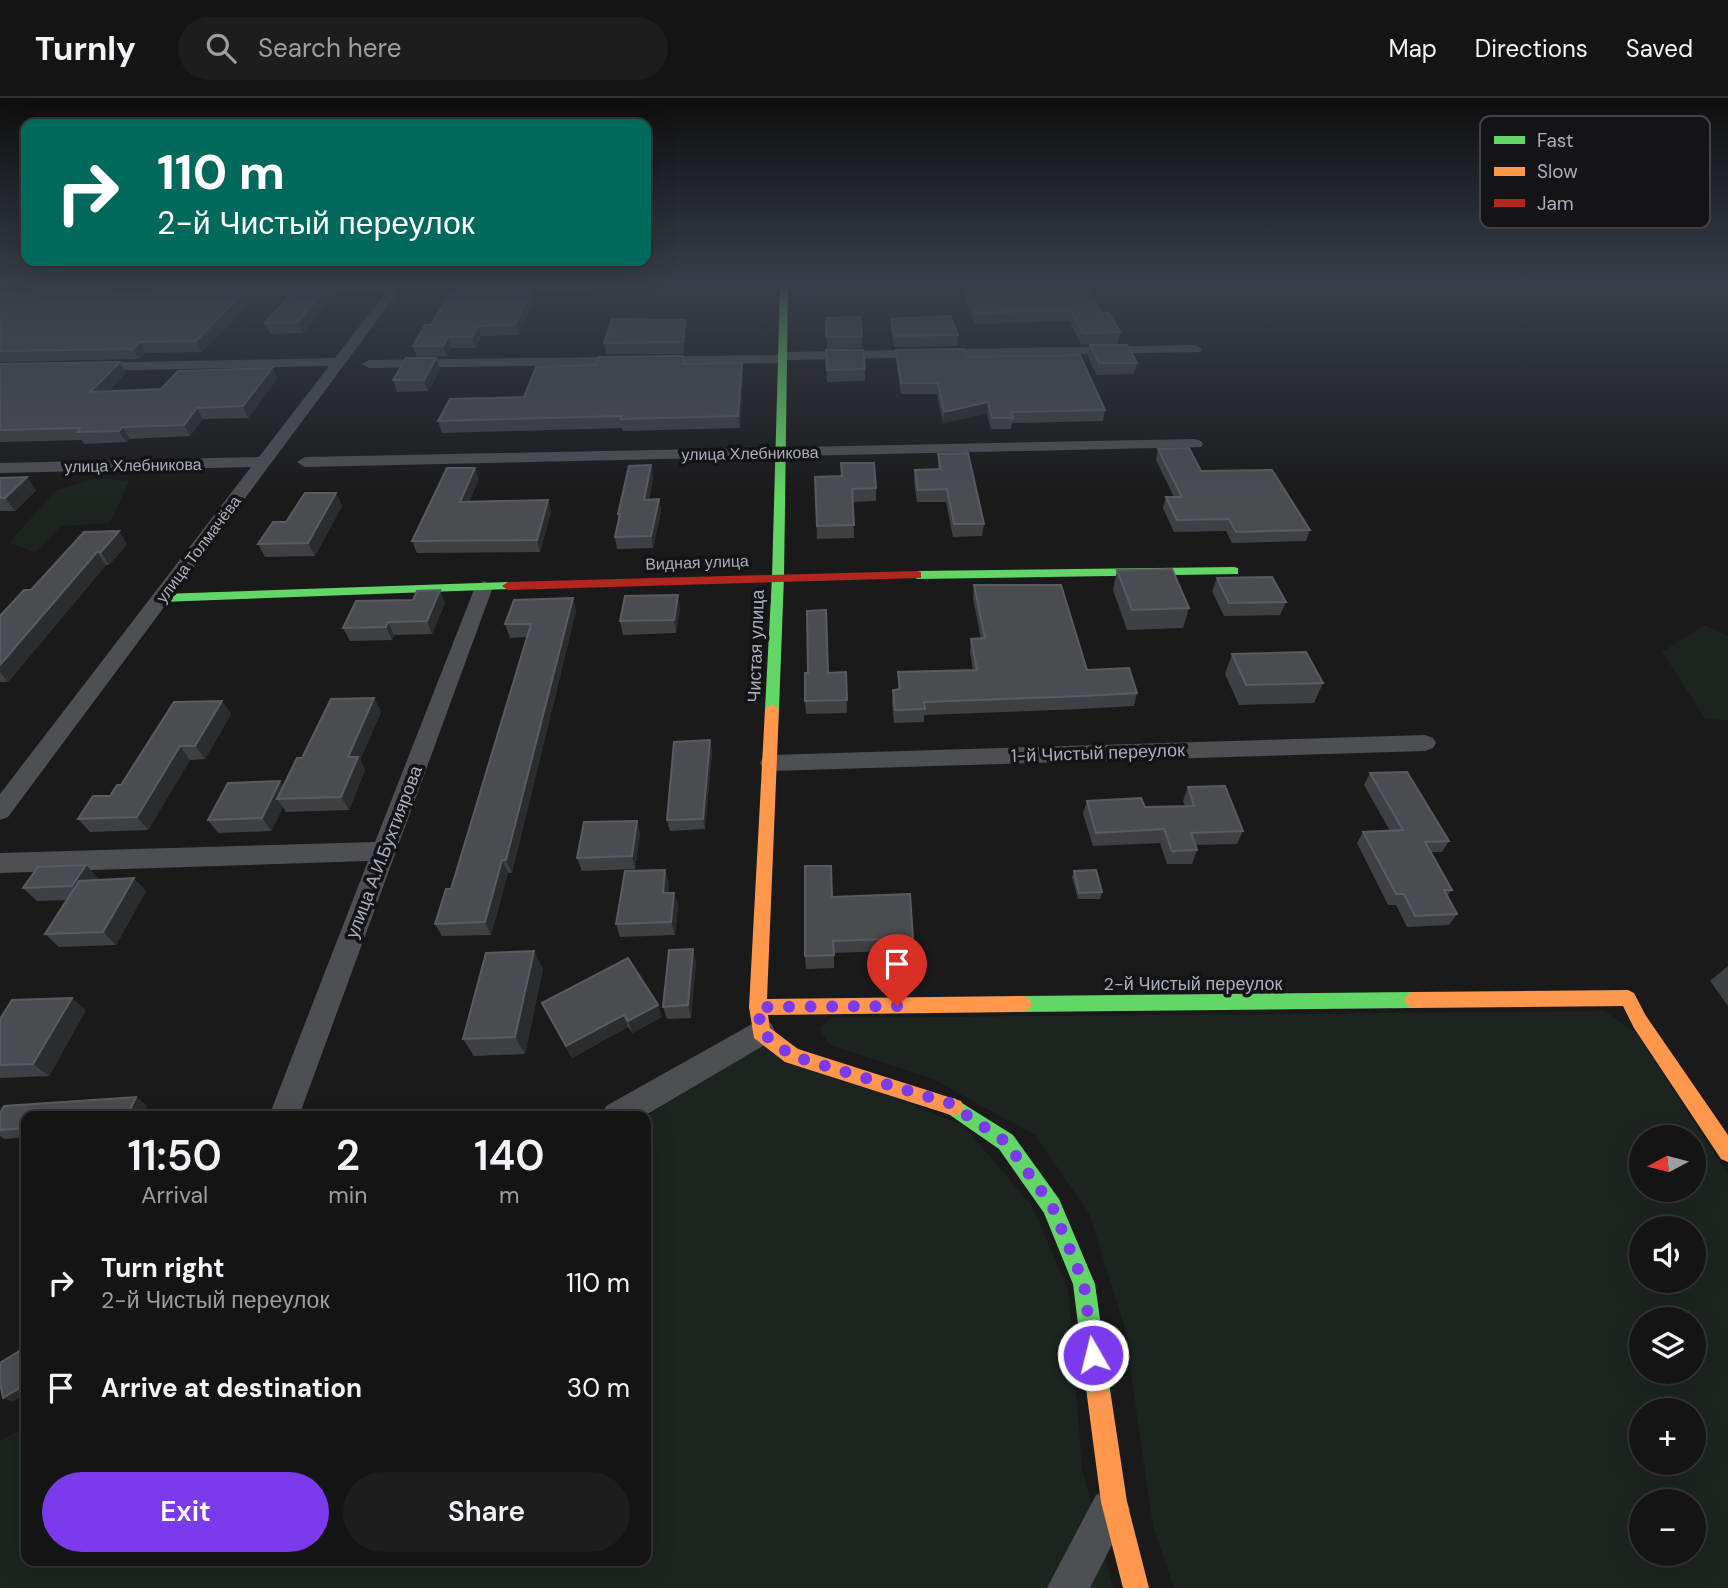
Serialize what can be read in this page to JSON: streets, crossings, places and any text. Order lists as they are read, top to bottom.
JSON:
{
  "streets": {
    "street": [
      "улица Хлебникова",
      "улица Толмачёва",
      "Видная улица",
      "Чистая улица",
      "1-й Чистый переулок",
      "улица А.И.Бухтиярова",
      "2-й Чистый переулок"
    ]
  },
  "crossings": [
    ["улица Хлебникова", "улица Толмачёва"],
    ["улица Хлебникова", "Чистая улица"],
    ["улица Толмачёва", "Видная улица"],
    ["Видная улица", "Чистая улица"],
    ["Видная улица", "улица А.И.Бухтиярова"],
    ["Чистая улица", "1-й Чистый переулок"],
    ["Чистая улица", "2-й Чистый переулок"]
  ],
  "legend": ["Fast", "Slow", "Jam"],
  "north": "left",
  "page": {
    "header": "Turnly",
    "search": "Search here",
    "nav": ["Map", "Directions", "Saved"],
    "turn": ["110 m", "2-й Чистый переулок"],
    "eta": [
      "11:50",
      "Arrival",
      "2",
      "min",
      "140",
      "m"
    ],
    "map_buttons": ["+", "−"],
    "list": [
      {
        "name": "Turn right",
        "note": "2-й Чистый переулок",
        "value": "110 m"
      },
      {
        "name": "Arrive at destination",
        "value": "30 m"
      }
    ],
    "buttons": ["Exit", "Share"]
  }
}
